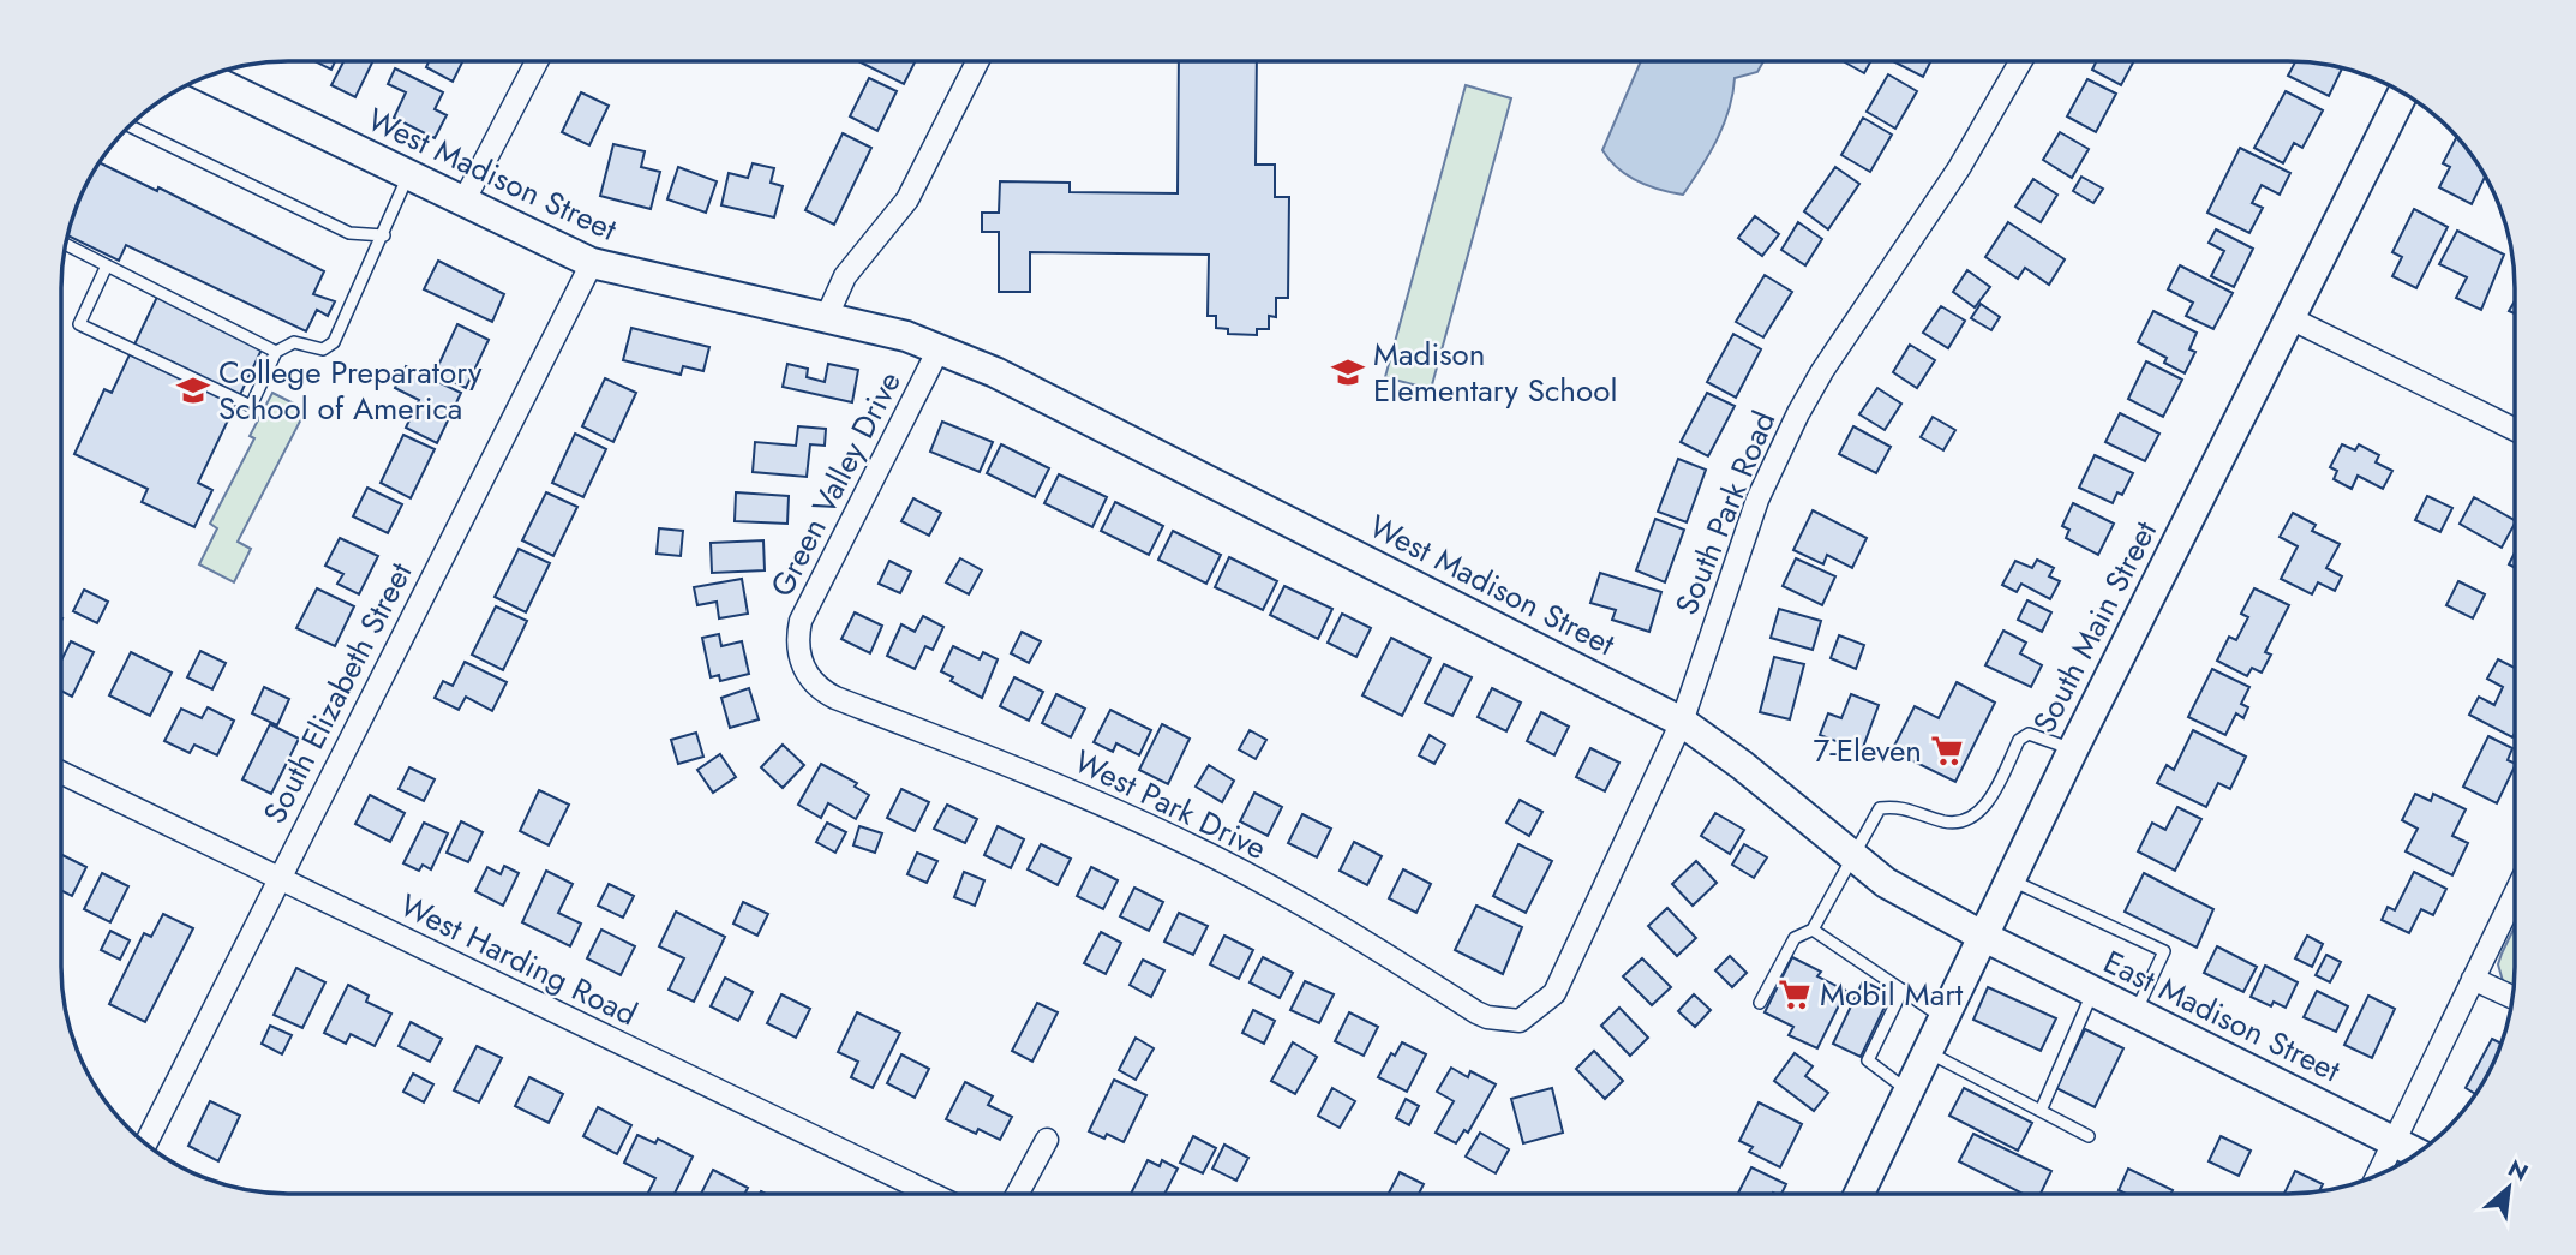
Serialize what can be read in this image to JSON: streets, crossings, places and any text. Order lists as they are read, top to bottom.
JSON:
{
  "streets": {
    "street": [
      "West Madison Street",
      "Green Valley Drive",
      "South Park Road",
      "South Main Street",
      "South Elizabeth Street",
      "West Park Drive",
      "West Harding Road",
      "East Madison Street"
    ]
  },
  "crossings": [
    ["West Madison Street", "Green Valley Drive"],
    ["West Madison Street", "South Park Road"],
    ["West Madison Street", "South Main Street"],
    ["West Madison Street", "South Elizabeth Street"],
    ["West Madison Street", "East Madison Street"],
    ["Green Valley Drive", "West Park Drive"],
    ["South Park Road", "West Park Drive"],
    ["South Main Street", "East Madison Street"],
    ["South Elizabeth Street", "West Harding Road"]
  ],
  "places": {
    "school or university": ["Madison Elementary School", "College Preparatory School of America"],
    "supermarket": ["7-Eleven", "Mobil Mart"]
  },
  "north": "top right"
}
